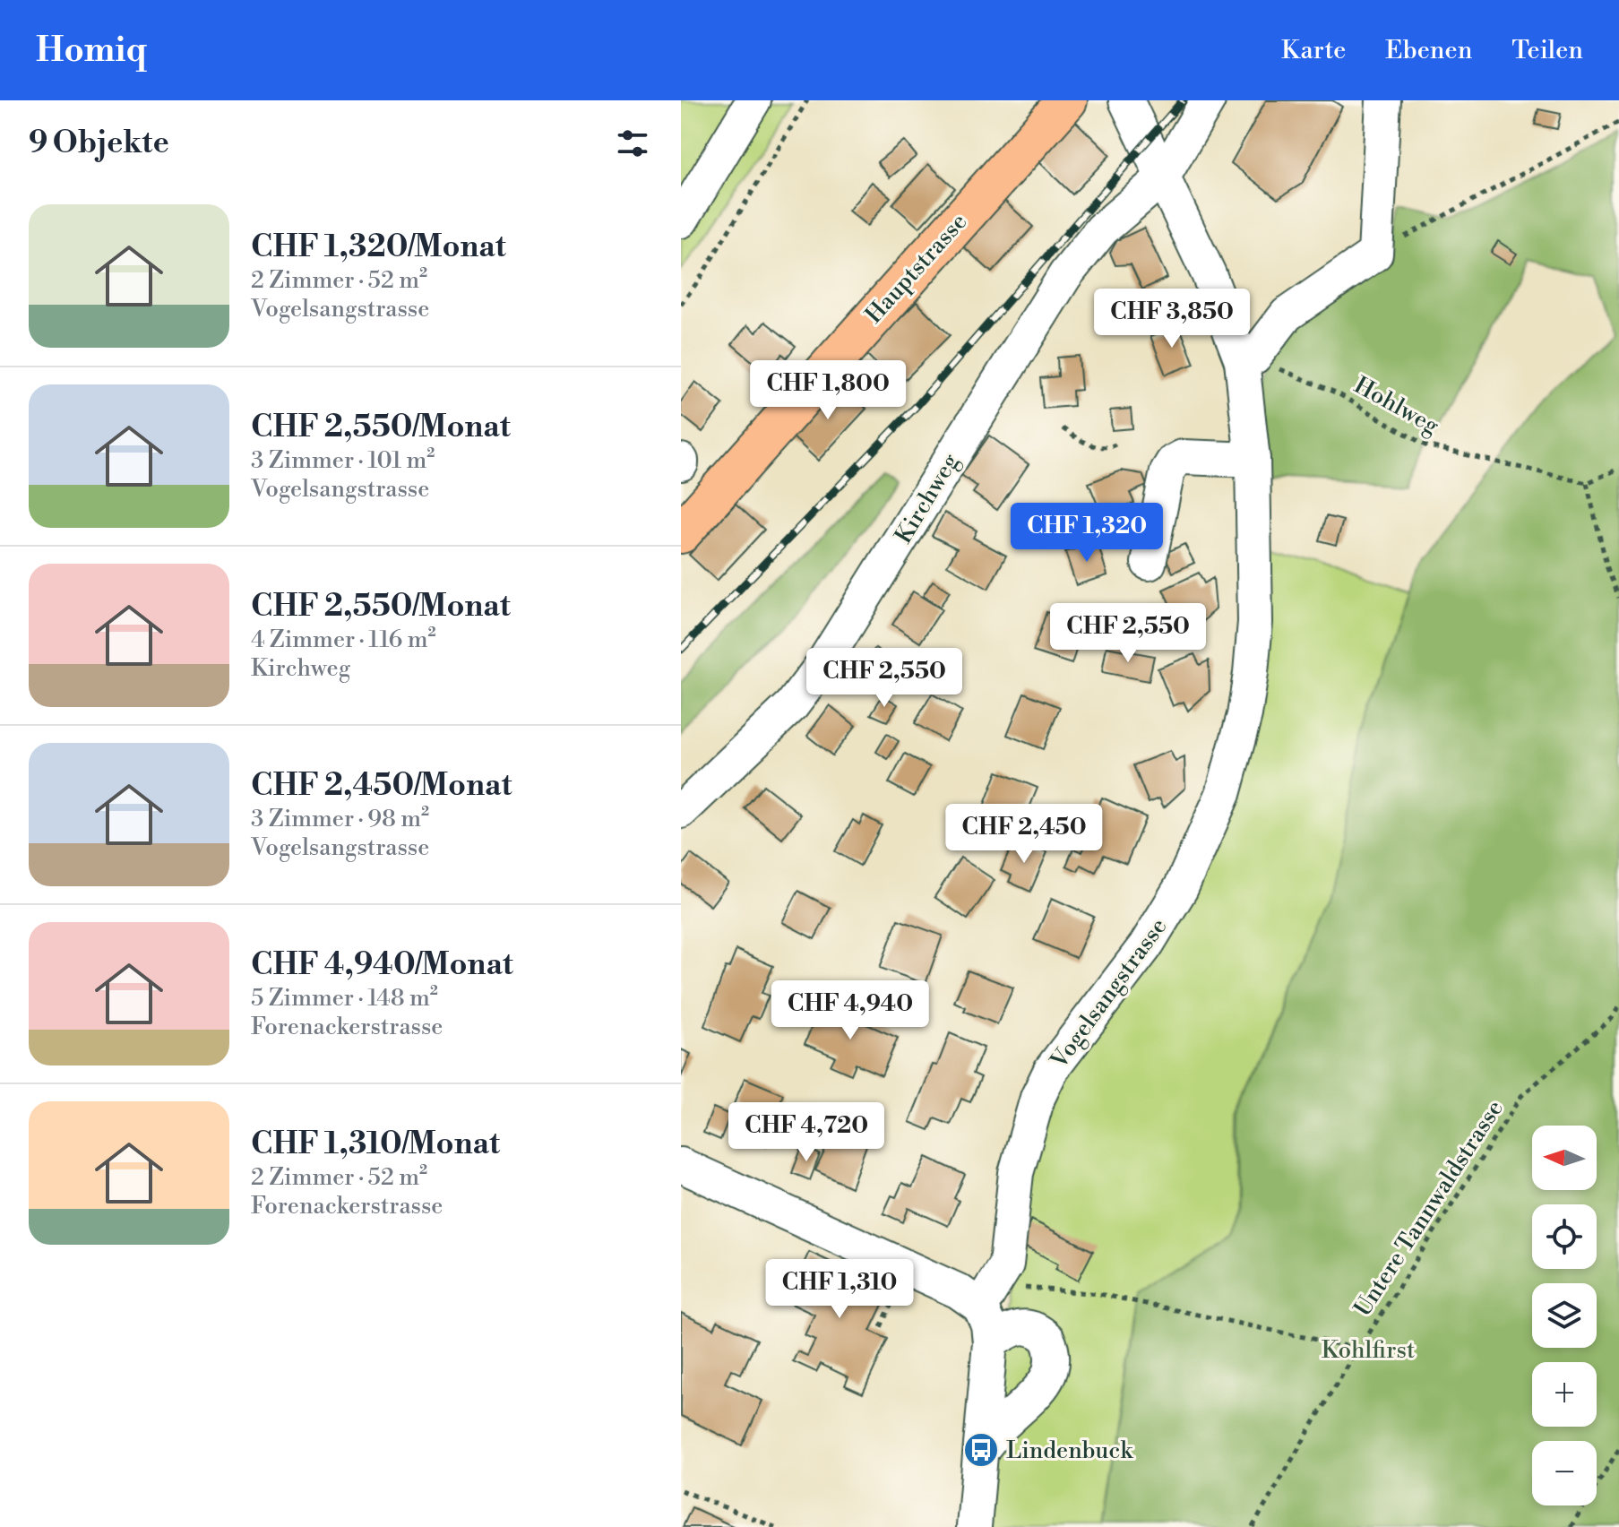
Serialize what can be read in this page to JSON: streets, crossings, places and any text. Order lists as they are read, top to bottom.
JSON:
{
  "streets": {
    "main road": ["Hauptstrasse"],
    "street": ["Kirchweg", "Vogelsangstrasse"],
    "path": ["Hohlweg", "Untere Tannwaldstrasse"]
  },
  "crossings": [
    ["Hohlweg", "Vogelsangstrasse"],
    ["Kirchweg", "Vogelsangstrasse"]
  ],
  "parks": ["Kohlfirst"],
  "places": {
    "bus stop": ["Lindenbuck"]
  },
  "north": "left",
  "page": {
    "header": "Homiq",
    "nav": ["Karte", "Ebenen", "Teilen"],
    "heading": "9 Objekte",
    "list": [
      {
        "name": "CHF 1,320/Monat",
        "note": "2 Zimmer · 52 m² · Vogelsangstrasse"
      },
      {
        "name": "CHF 2,550/Monat",
        "note": "3 Zimmer · 101 m² · Vogelsangstrasse"
      },
      {
        "name": "CHF 2,550/Monat",
        "note": "4 Zimmer · 116 m² · Kirchweg"
      },
      {
        "name": "CHF 2,450/Monat",
        "note": "3 Zimmer · 98 m² · Vogelsangstrasse"
      },
      {
        "name": "CHF 4,940/Monat",
        "note": "5 Zimmer · 148 m² · Forenackerstrasse"
      },
      {
        "name": "CHF 1,310/Monat",
        "note": "2 Zimmer · 52 m² · Forenackerstrasse"
      }
    ],
    "price": [
      "CHF 3,850",
      "CHF 1,800",
      "CHF 1,320",
      "CHF 2,550",
      "CHF 2,550",
      "CHF 2,450",
      "CHF 4,940",
      "CHF 4,720",
      "CHF 1,310"
    ],
    "map_buttons": ["+", "−"]
  }
}
